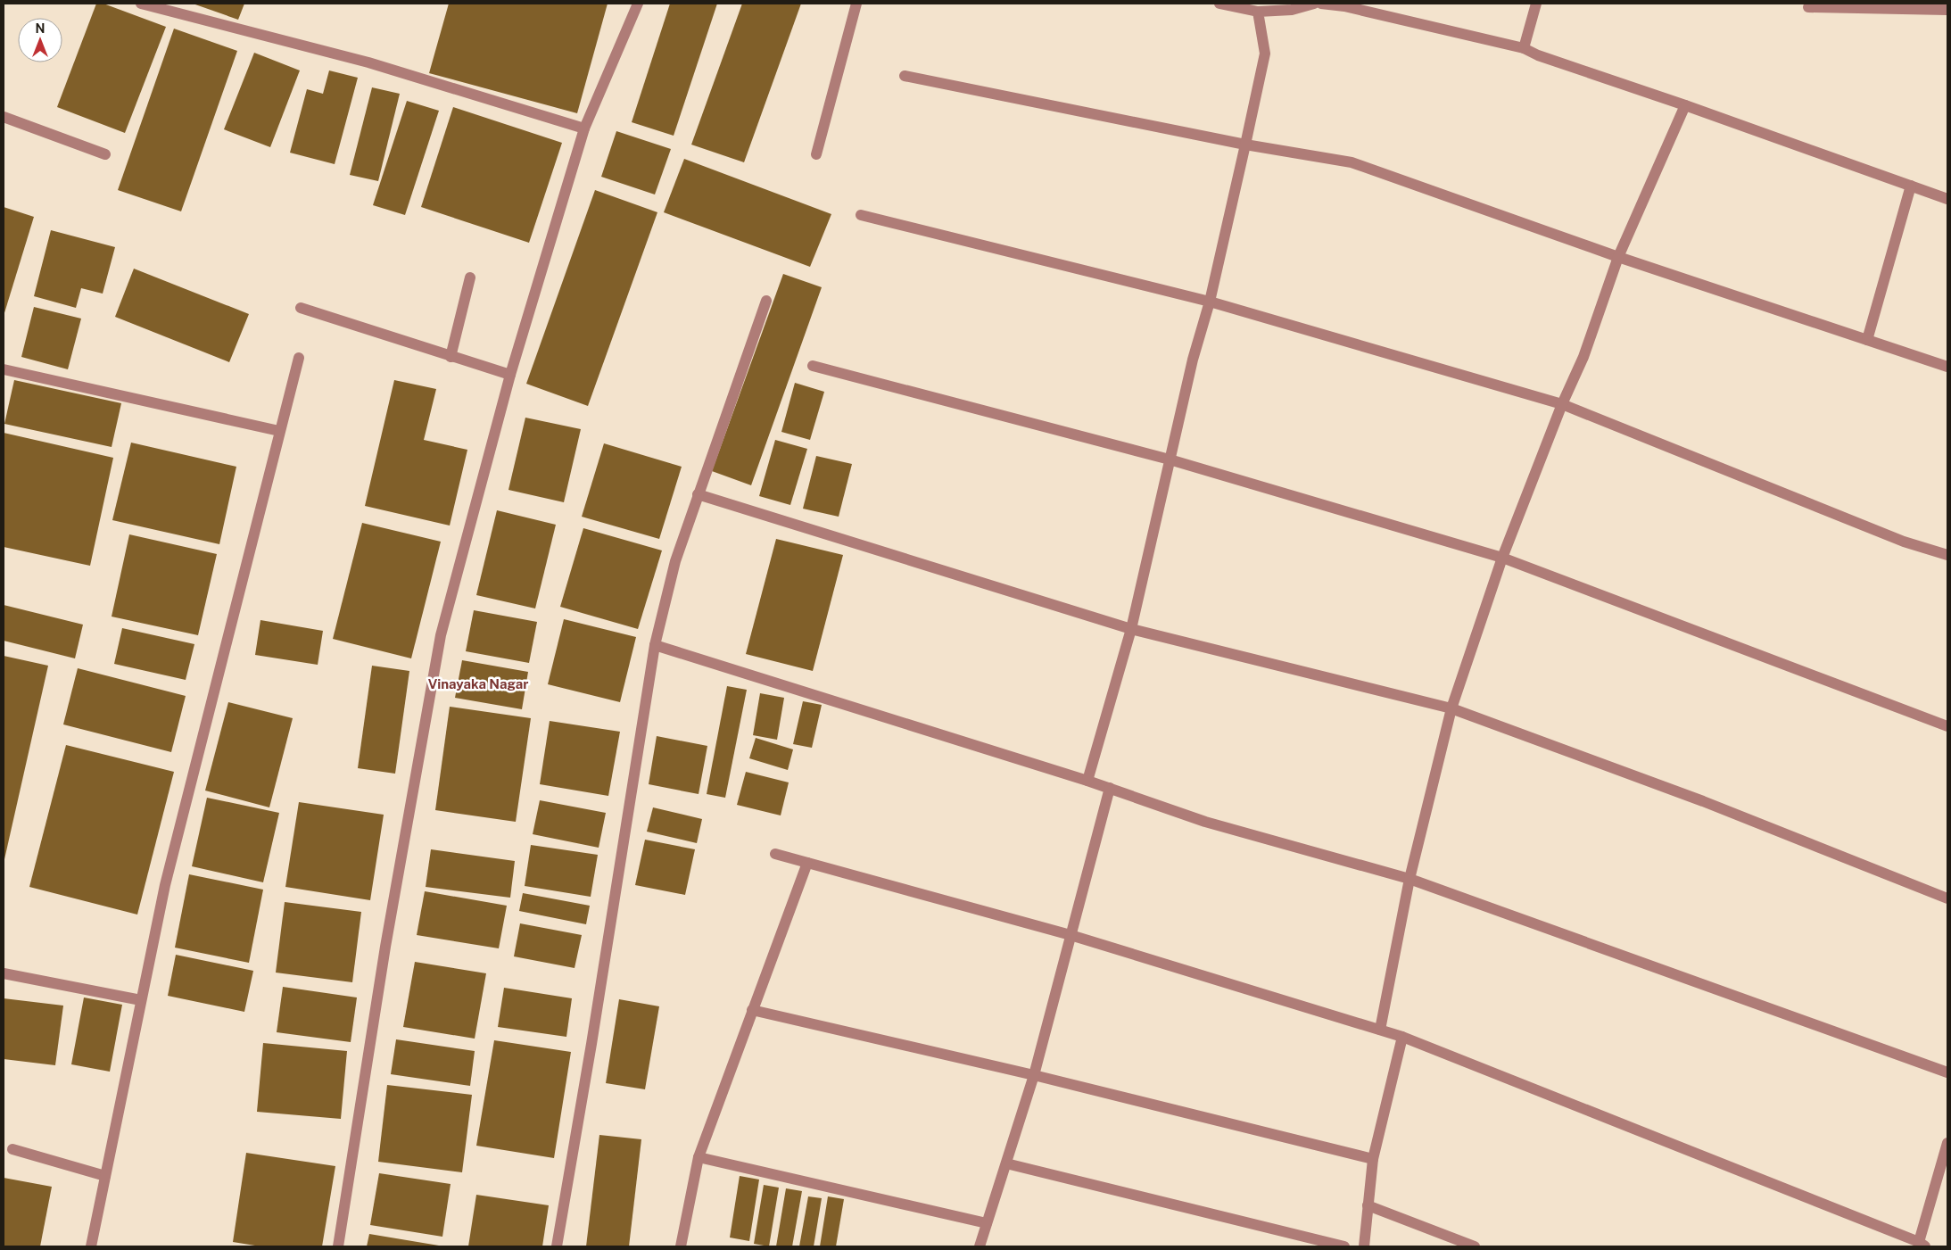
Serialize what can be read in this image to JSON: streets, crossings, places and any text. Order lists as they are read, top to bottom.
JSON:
{
  "districts": ["Vinayaka Nagar"],
  "north": "top"
}
